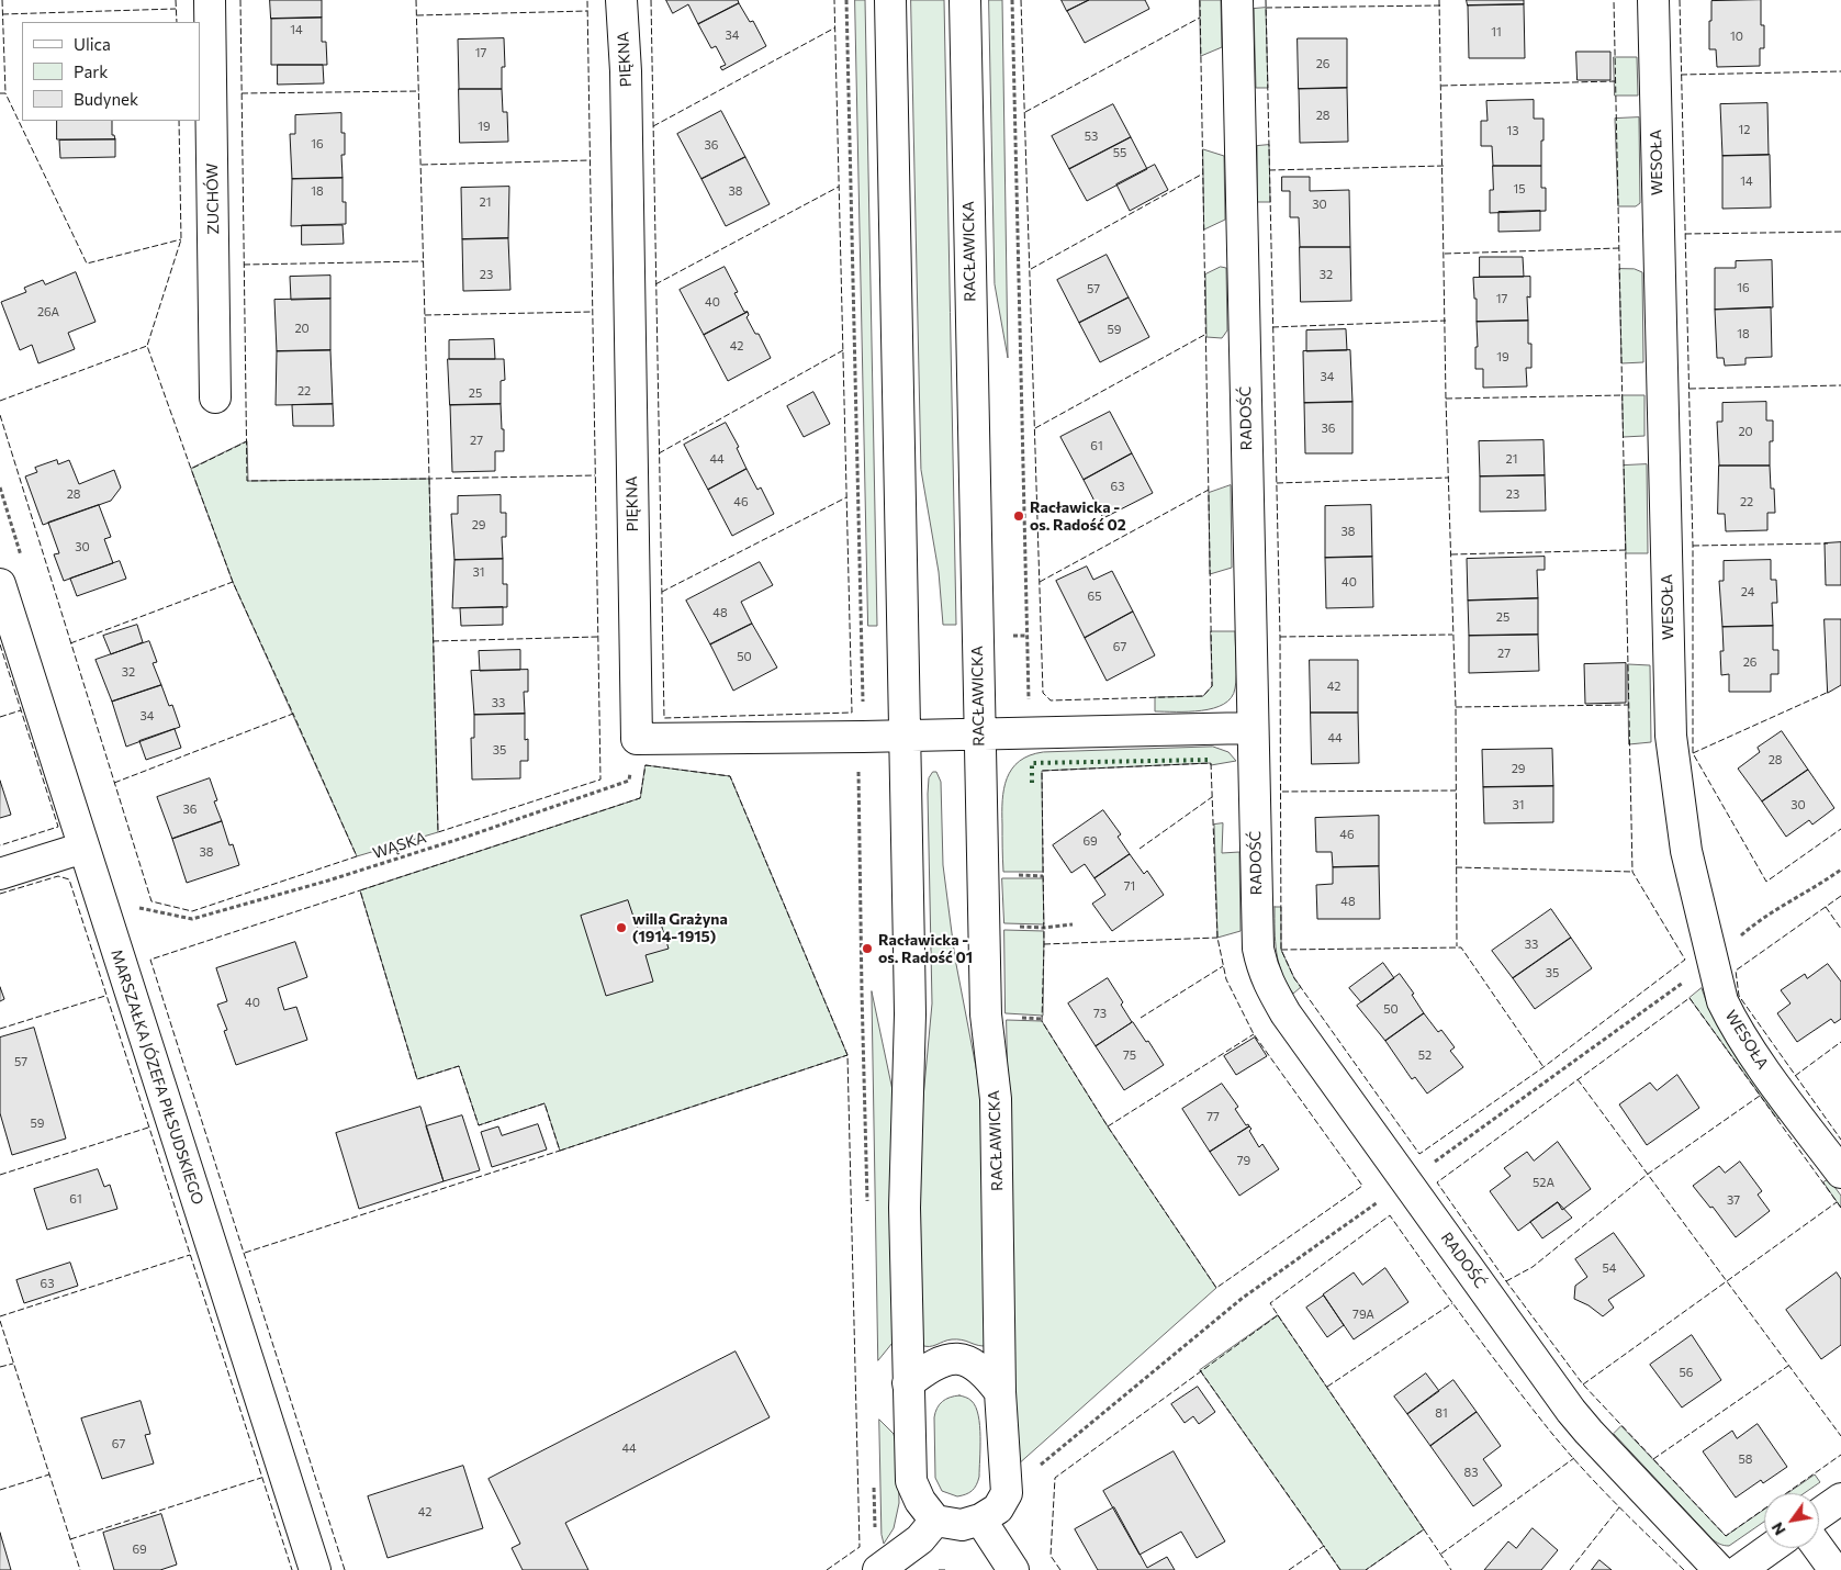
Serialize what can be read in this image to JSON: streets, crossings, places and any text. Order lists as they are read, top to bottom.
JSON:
{
  "streets": {
    "street": [
      "PIĘKNA",
      "WESOŁA",
      "ZUCHÓW",
      "RACŁAWICKA",
      "RADOŚĆ",
      "MARSZAŁKA JÓZEFA PIŁSUDSKIEGO"
    ],
    "path": ["WĄSKA"]
  },
  "crossings": [
    ["PIĘKNA", "WĄSKA"]
  ],
  "places": ["Racławicka - os. Radość 02", "willa Grażyna (1914-1915)", "Racławicka - os. Radość 01"],
  "house_numbers": [
    "14",
    "11",
    "34",
    "10",
    "17",
    "26",
    "28",
    "19",
    "12",
    "13",
    "53",
    "16",
    "36",
    "55",
    "14",
    "15",
    "18",
    "38",
    "21",
    "30",
    "23",
    "32",
    "16",
    "57",
    "17",
    "40",
    "26A",
    "20",
    "59",
    "18",
    "42",
    "19",
    "34",
    "22",
    "25",
    "36",
    "20",
    "27",
    "61",
    "44",
    "21",
    "63",
    "28",
    "23",
    "46",
    "22",
    "29",
    "38",
    "30",
    "31",
    "40",
    "24",
    "65",
    "48",
    "25",
    "67",
    "27",
    "50",
    "26",
    "32",
    "42",
    "33",
    "34",
    "44",
    "35",
    "28",
    "29",
    "31",
    "30",
    "36",
    "46",
    "69",
    "38",
    "71",
    "48",
    "33",
    "35",
    "40",
    "50",
    "73",
    "75",
    "52",
    "57",
    "77",
    "59",
    "79",
    "52A",
    "61",
    "37",
    "54",
    "63",
    "79A",
    "56",
    "81",
    "67",
    "44",
    "58",
    "83",
    "42",
    "69"
  ],
  "legend": ["Ulica", "Park", "Budynek"],
  "north": "bottom left"
}
